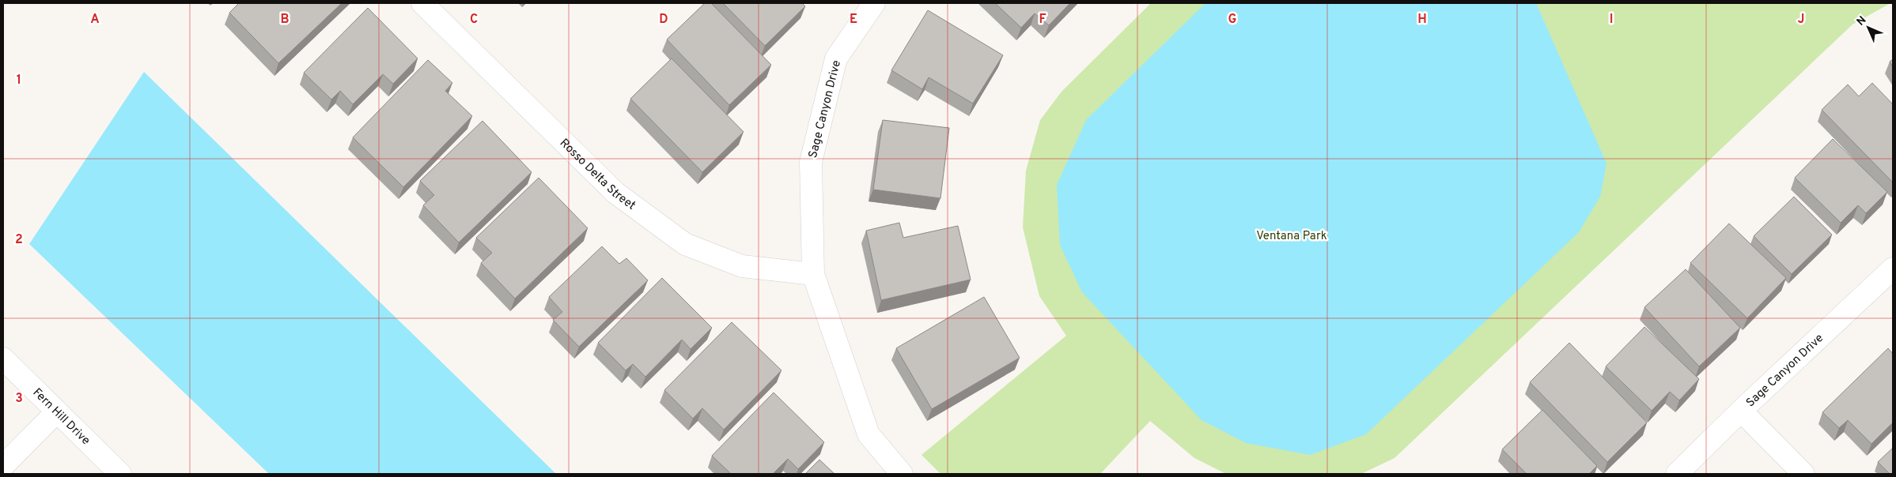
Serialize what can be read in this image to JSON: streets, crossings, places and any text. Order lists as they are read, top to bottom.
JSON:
{
  "streets": {
    "street": ["Sage Canyon Drive", "Rosso Delta Street", "Fern Hill Drive"]
  },
  "crossings": [
    ["Sage Canyon Drive", "Rosso Delta Street"]
  ],
  "parks": ["Ventana Park"],
  "north": "top left",
  "grid": {
    "columns": [
      "A",
      "B",
      "C",
      "D",
      "E",
      "F",
      "G",
      "H",
      "I",
      "J"
    ],
    "rows": ["1", "2", "3"]
  }
}
